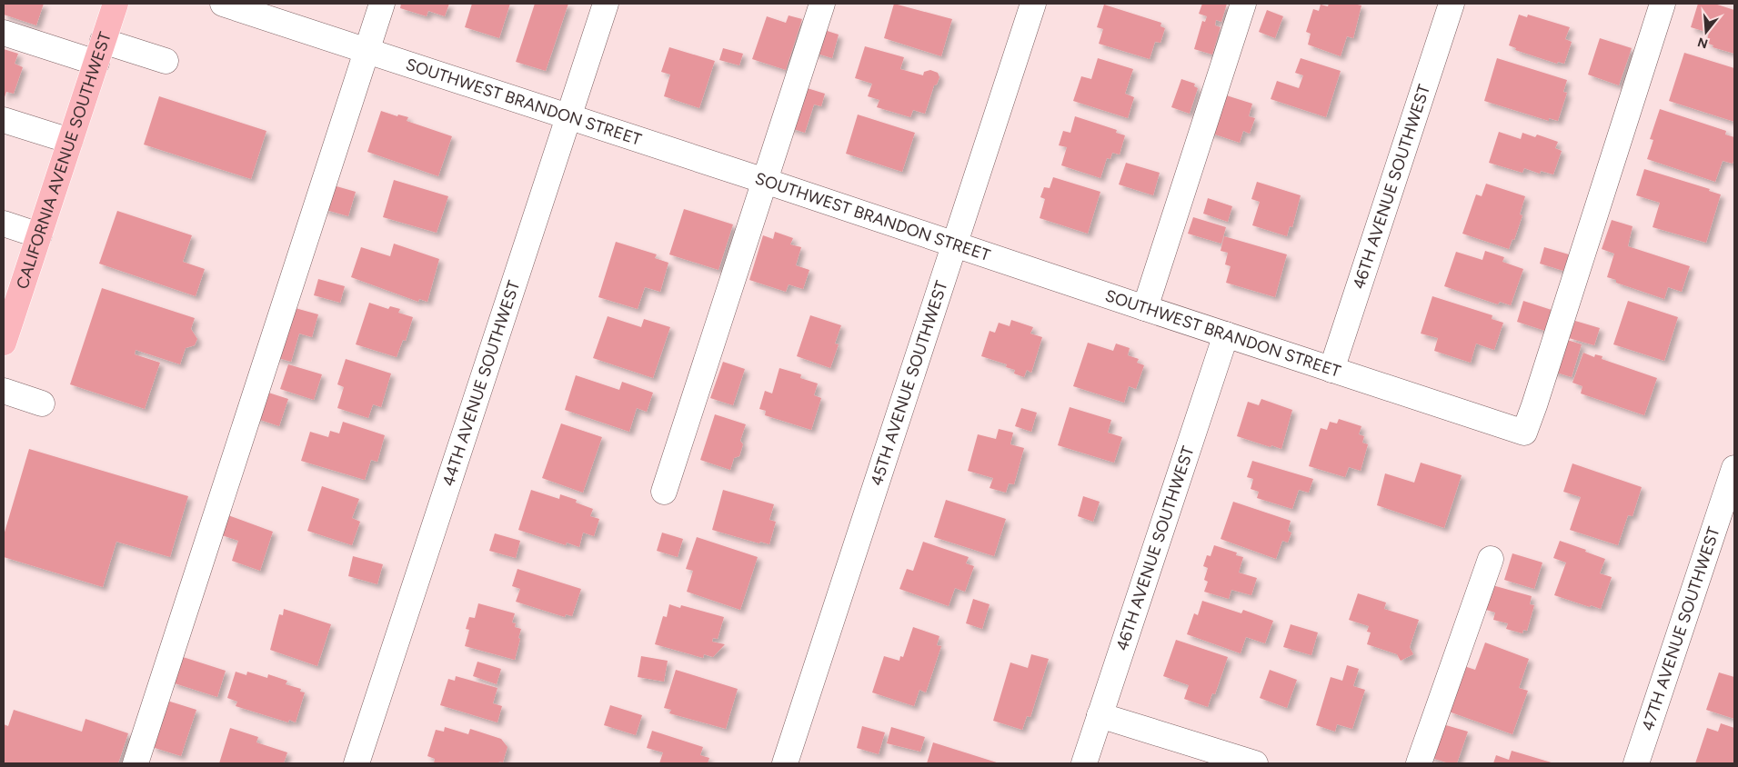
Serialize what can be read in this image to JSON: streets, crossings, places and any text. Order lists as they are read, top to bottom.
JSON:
{
  "streets": {
    "main road": ["CALIFORNIA AVENUE SOUTHWEST"],
    "street": [
      "SOUTHWEST BRANDON STREET",
      "46TH AVENUE SOUTHWEST",
      "44TH AVENUE SOUTHWEST",
      "45TH AVENUE SOUTHWEST",
      "47TH AVENUE SOUTHWEST"
    ]
  },
  "crossings": [
    ["SOUTHWEST BRANDON STREET", "46TH AVENUE SOUTHWEST"],
    ["SOUTHWEST BRANDON STREET", "44TH AVENUE SOUTHWEST"],
    ["SOUTHWEST BRANDON STREET", "45TH AVENUE SOUTHWEST"]
  ],
  "north": "bottom"
}
